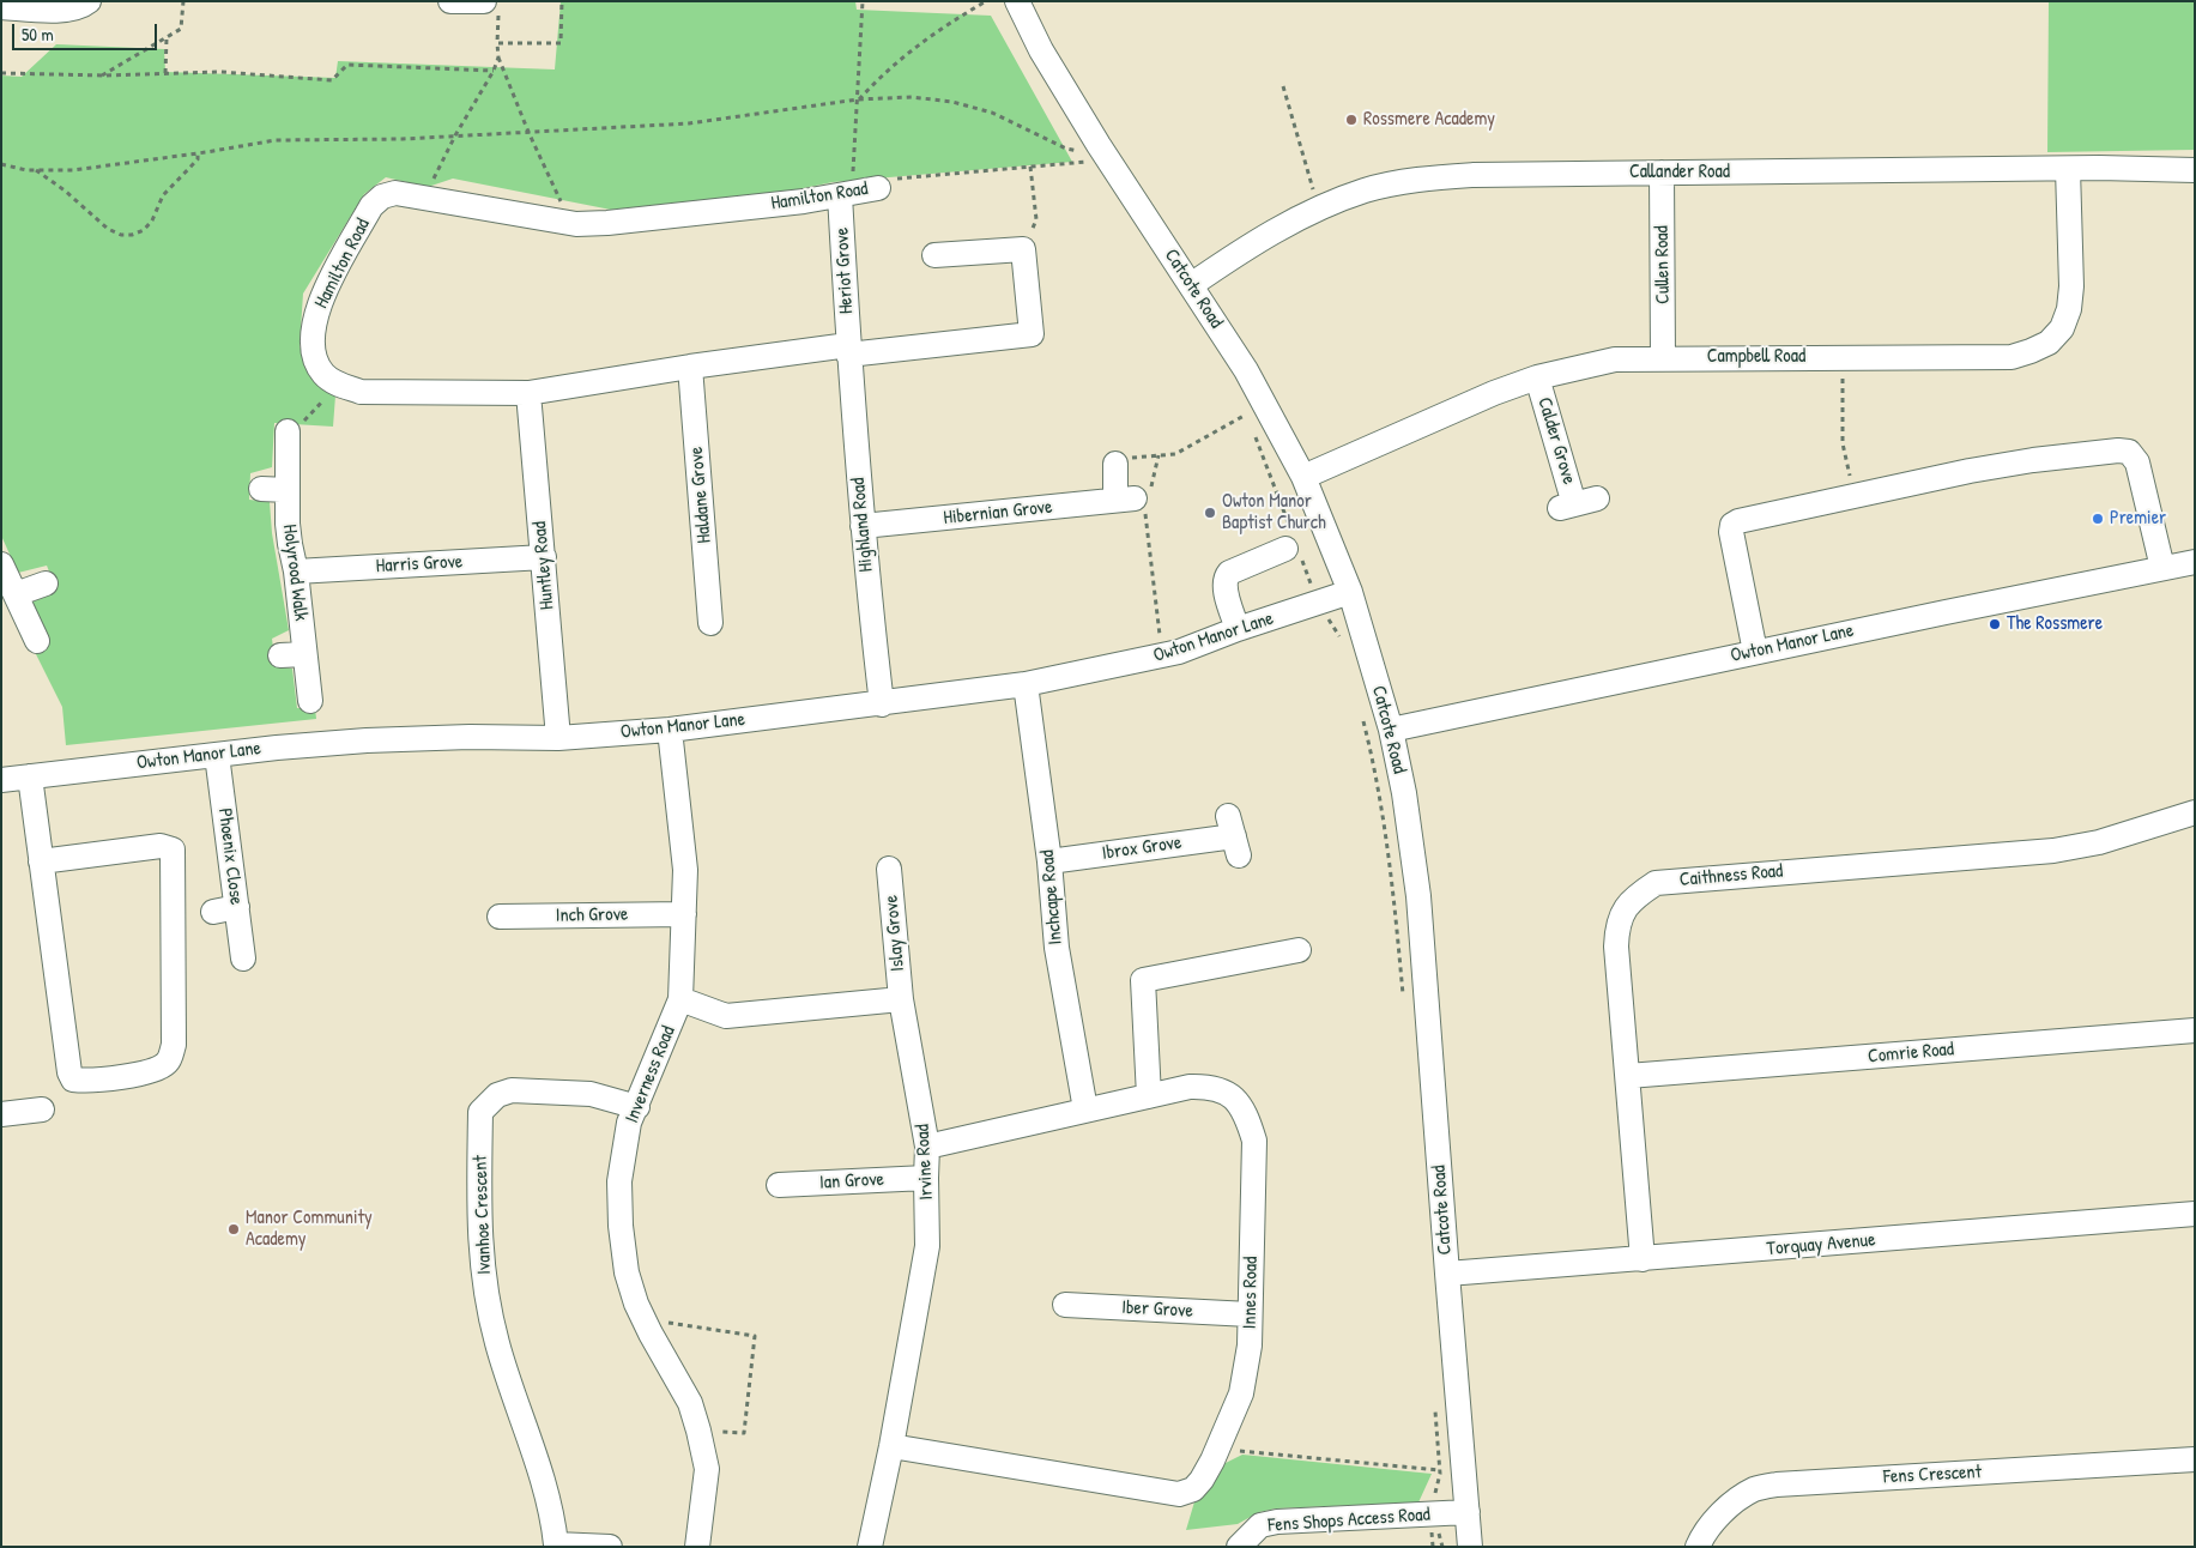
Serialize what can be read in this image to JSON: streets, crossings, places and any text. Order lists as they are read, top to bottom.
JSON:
{
  "streets": {
    "street": [
      "Callander Road",
      "Hamilton Road",
      "Cullen Road",
      "Heriot Grove",
      "Catcote Road",
      "Campbell Road",
      "Calder Grove",
      "Haldane Grove",
      "Hibernian Grove",
      "Highland Road",
      "Harris Grove",
      "Huntley Road",
      "Holyrood Walk",
      "Owton Manor Lane",
      "Ibrox Grove",
      "Phoenix Close",
      "Caithness Road",
      "Inchcape Road",
      "Inch Grove",
      "Islay Grove",
      "Comrie Road",
      "Inverness Road",
      "Irvine Road",
      "Ian Grove",
      "Ivanhoe Crescent",
      "Torquay Avenue",
      "Innes Road",
      "Iber Grove",
      "Fens Crescent",
      "Fens Shops Access Road"
    ]
  },
  "crossings": [
    ["Callander Road", "Cullen Road"],
    ["Callander Road", "Catcote Road"],
    ["Callander Road", "Campbell Road"],
    ["Hamilton Road", "Heriot Grove"],
    ["Cullen Road", "Campbell Road"],
    ["Heriot Grove", "Highland Road"],
    ["Catcote Road", "Campbell Road"],
    ["Catcote Road", "Owton Manor Lane"],
    ["Catcote Road", "Torquay Avenue"],
    ["Catcote Road", "Fens Shops Access Road"],
    ["Campbell Road", "Calder Grove"],
    ["Hibernian Grove", "Highland Road"],
    ["Highland Road", "Owton Manor Lane"],
    ["Harris Grove", "Huntley Road"],
    ["Harris Grove", "Holyrood Walk"],
    ["Huntley Road", "Owton Manor Lane"],
    ["Owton Manor Lane", "Phoenix Close"],
    ["Owton Manor Lane", "Inchcape Road"],
    ["Owton Manor Lane", "Inverness Road"],
    ["Ibrox Grove", "Inchcape Road"],
    ["Caithness Road", "Comrie Road"],
    ["Caithness Road", "Torquay Avenue"],
    ["Inchcape Road", "Innes Road"],
    ["Inch Grove", "Inverness Road"],
    ["Islay Grove", "Irvine Road"],
    ["Inverness Road", "Ivanhoe Crescent"],
    ["Irvine Road", "Ian Grove"],
    ["Irvine Road", "Innes Road"],
    ["Innes Road", "Iber Grove"]
  ],
  "places": [
    "Rossmere Academy",
    "Owton Manor Baptist Church",
    "Premier",
    "The Rossmere",
    "Manor Community Academy"
  ],
  "scale_bar": "50 m"
}
